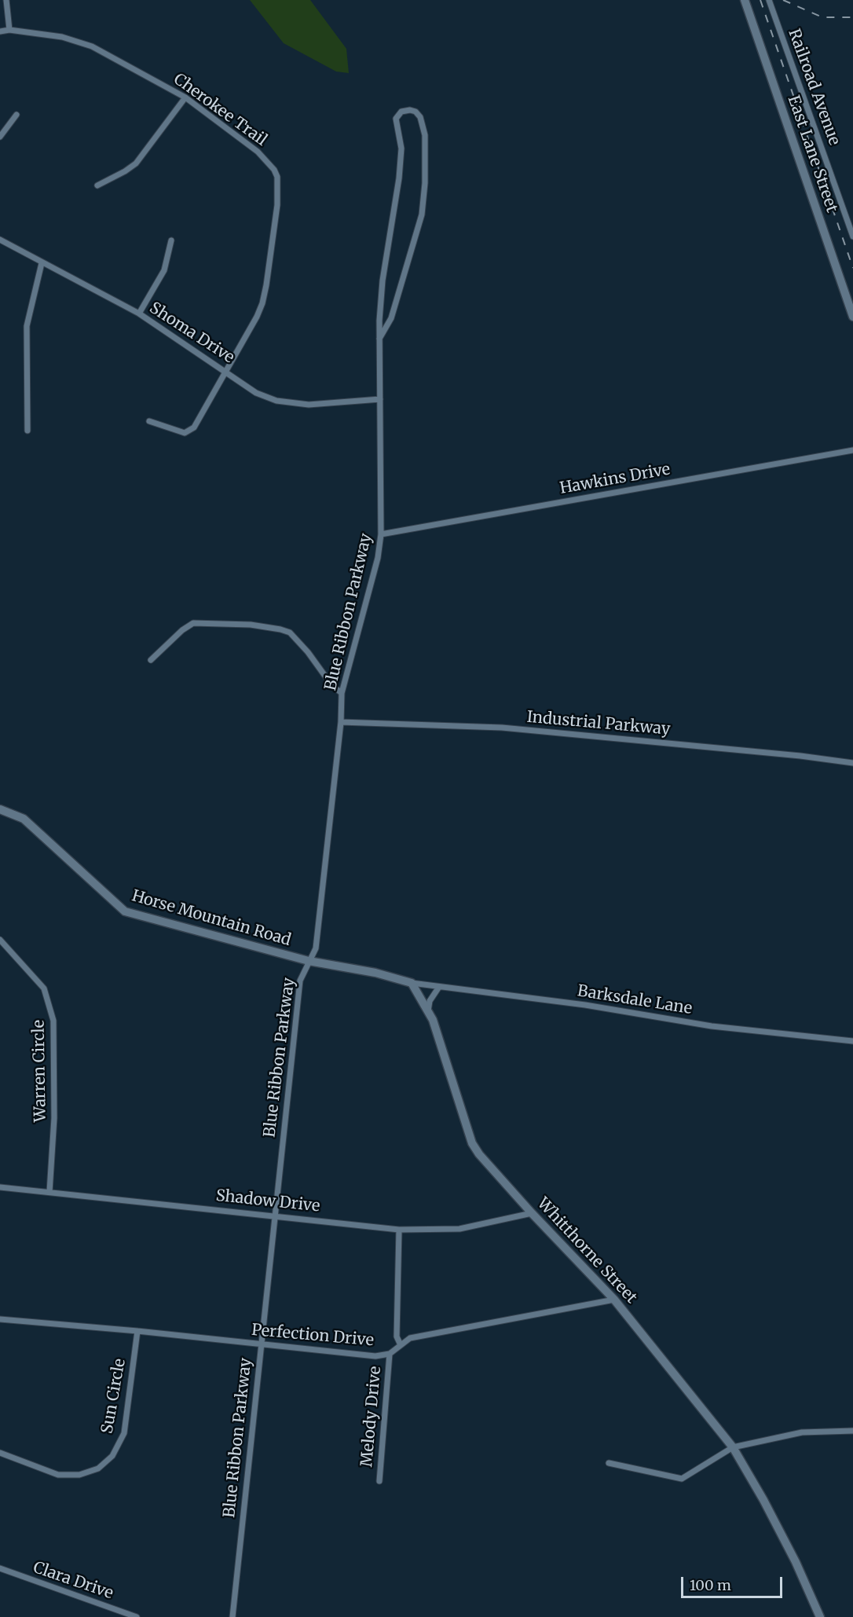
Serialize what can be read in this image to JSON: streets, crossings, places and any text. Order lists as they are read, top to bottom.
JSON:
{
  "streets": {
    "street": [
      "Railroad Avenue",
      "Cherokee Trail",
      "East Lane Street",
      "Shoma Drive",
      "Hawkins Drive",
      "Blue Ribbon Parkway",
      "Industrial Parkway",
      "Horse Mountain Road",
      "Barksdale Lane",
      "Warren Circle",
      "Shadow Drive",
      "Whitthorne Street",
      "Perfection Drive",
      "Sun Circle",
      "Melody Drive",
      "Clara Drive"
    ]
  },
  "crossings": [
    ["Cherokee Trail", "Shoma Drive"],
    ["Shoma Drive", "Blue Ribbon Parkway"],
    ["Hawkins Drive", "Blue Ribbon Parkway"],
    ["Blue Ribbon Parkway", "Industrial Parkway"],
    ["Blue Ribbon Parkway", "Horse Mountain Road"],
    ["Blue Ribbon Parkway", "Shadow Drive"],
    ["Blue Ribbon Parkway", "Perfection Drive"],
    ["Barksdale Lane", "Whitthorne Street"],
    ["Warren Circle", "Shadow Drive"],
    ["Shadow Drive", "Whitthorne Street"],
    ["Whitthorne Street", "Perfection Drive"],
    ["Perfection Drive", "Sun Circle"],
    ["Perfection Drive", "Melody Drive"]
  ],
  "scale_bar": "100 m"
}
